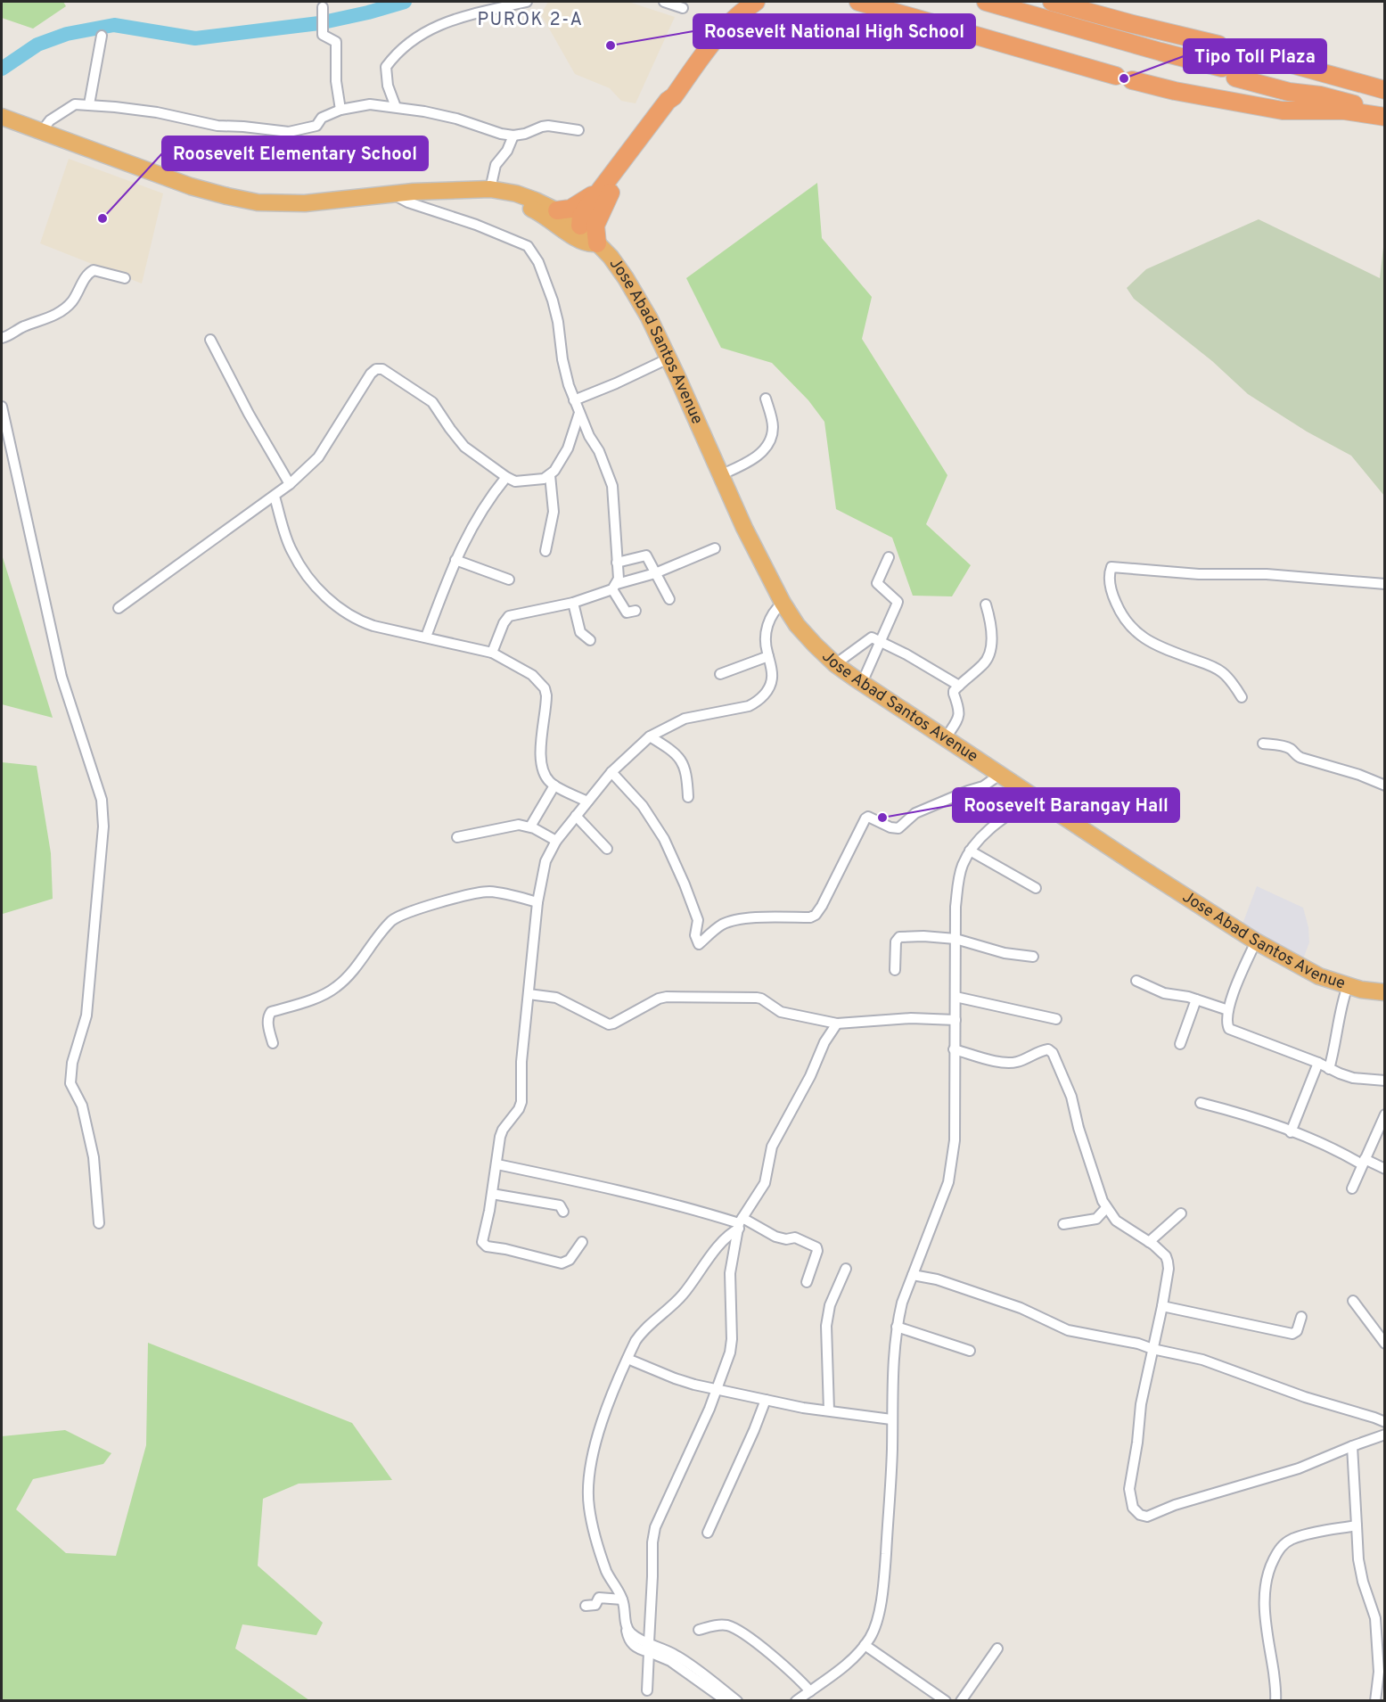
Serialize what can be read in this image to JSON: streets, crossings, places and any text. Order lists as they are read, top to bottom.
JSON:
{
  "streets": {
    "highway": ["Jose Abad Santos Avenue"]
  },
  "districts": ["PUROK 2-A"],
  "places": [
    "Roosevelt National High School",
    "Tipo Toll Plaza",
    "Roosevelt Elementary School",
    "Roosevelt Barangay Hall"
  ]
}
